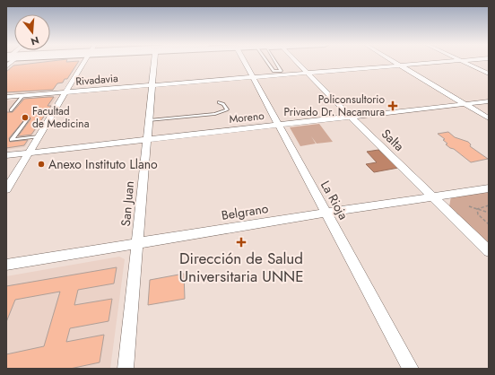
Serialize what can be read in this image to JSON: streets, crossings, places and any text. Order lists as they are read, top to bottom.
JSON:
{
  "streets": {
    "street": [
      "Rivadavia",
      "Moreno",
      "Salta",
      "La Rioja",
      "San Juan",
      "Belgrano"
    ]
  },
  "crossings": [
    ["Rivadavia", "Salta"],
    ["Rivadavia", "La Rioja"],
    ["Rivadavia", "San Juan"],
    ["Moreno", "Salta"],
    ["Moreno", "La Rioja"],
    ["Moreno", "San Juan"],
    ["Salta", "Belgrano"],
    ["La Rioja", "Belgrano"],
    ["San Juan", "Belgrano"]
  ],
  "places": {
    "health": ["Policonsultorio Privado Dr. Nacamura", "Dirección de Salud Universitaria UNNE"],
    "other": ["Facultad de Medicina", "Anexo Instituto Llano"]
  },
  "north": "bottom"
}
